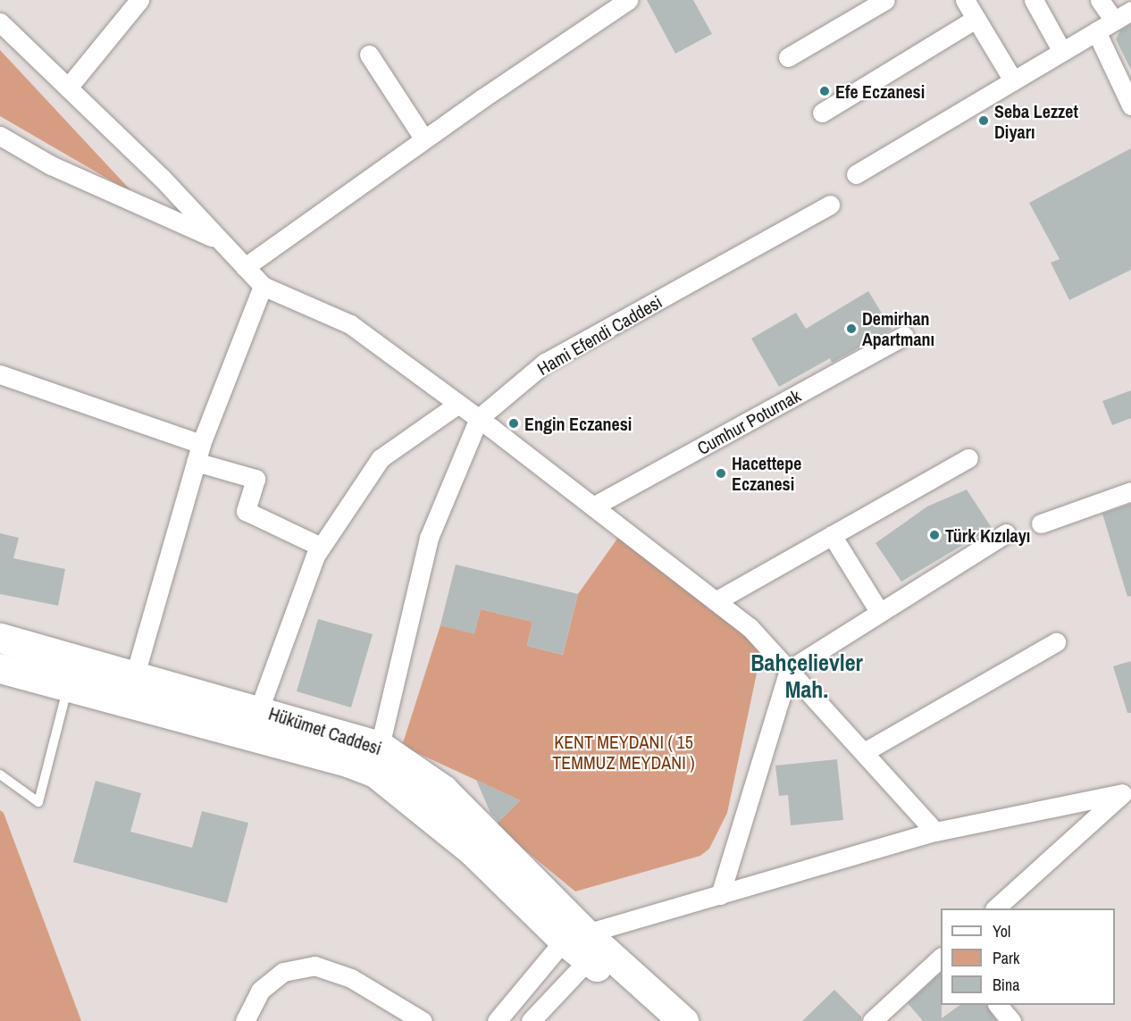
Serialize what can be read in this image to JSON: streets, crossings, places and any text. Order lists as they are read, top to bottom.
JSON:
{
  "streets": {
    "main road": ["Hükümet Caddesi"],
    "street": ["Hami Efendi Caddesi", "Cumhur Poturnak"]
  },
  "crossings": [
    ["Hami Efendi Caddesi", "Hükümet Caddesi"]
  ],
  "districts": ["Bahçelievler Mah."],
  "parks": ["KENT MEYDANI ( 15 TEMMUZ MEYDANI )"],
  "places": [
    "Efe Eczanesi",
    "Seba Lezzet Diyarı",
    "Demirhan Apartmanı",
    "Engin Eczanesi",
    "Hacettepe Eczanesi",
    "Türk Kızılayı"
  ],
  "legend": ["Yol", "Park", "Bina"]
}
